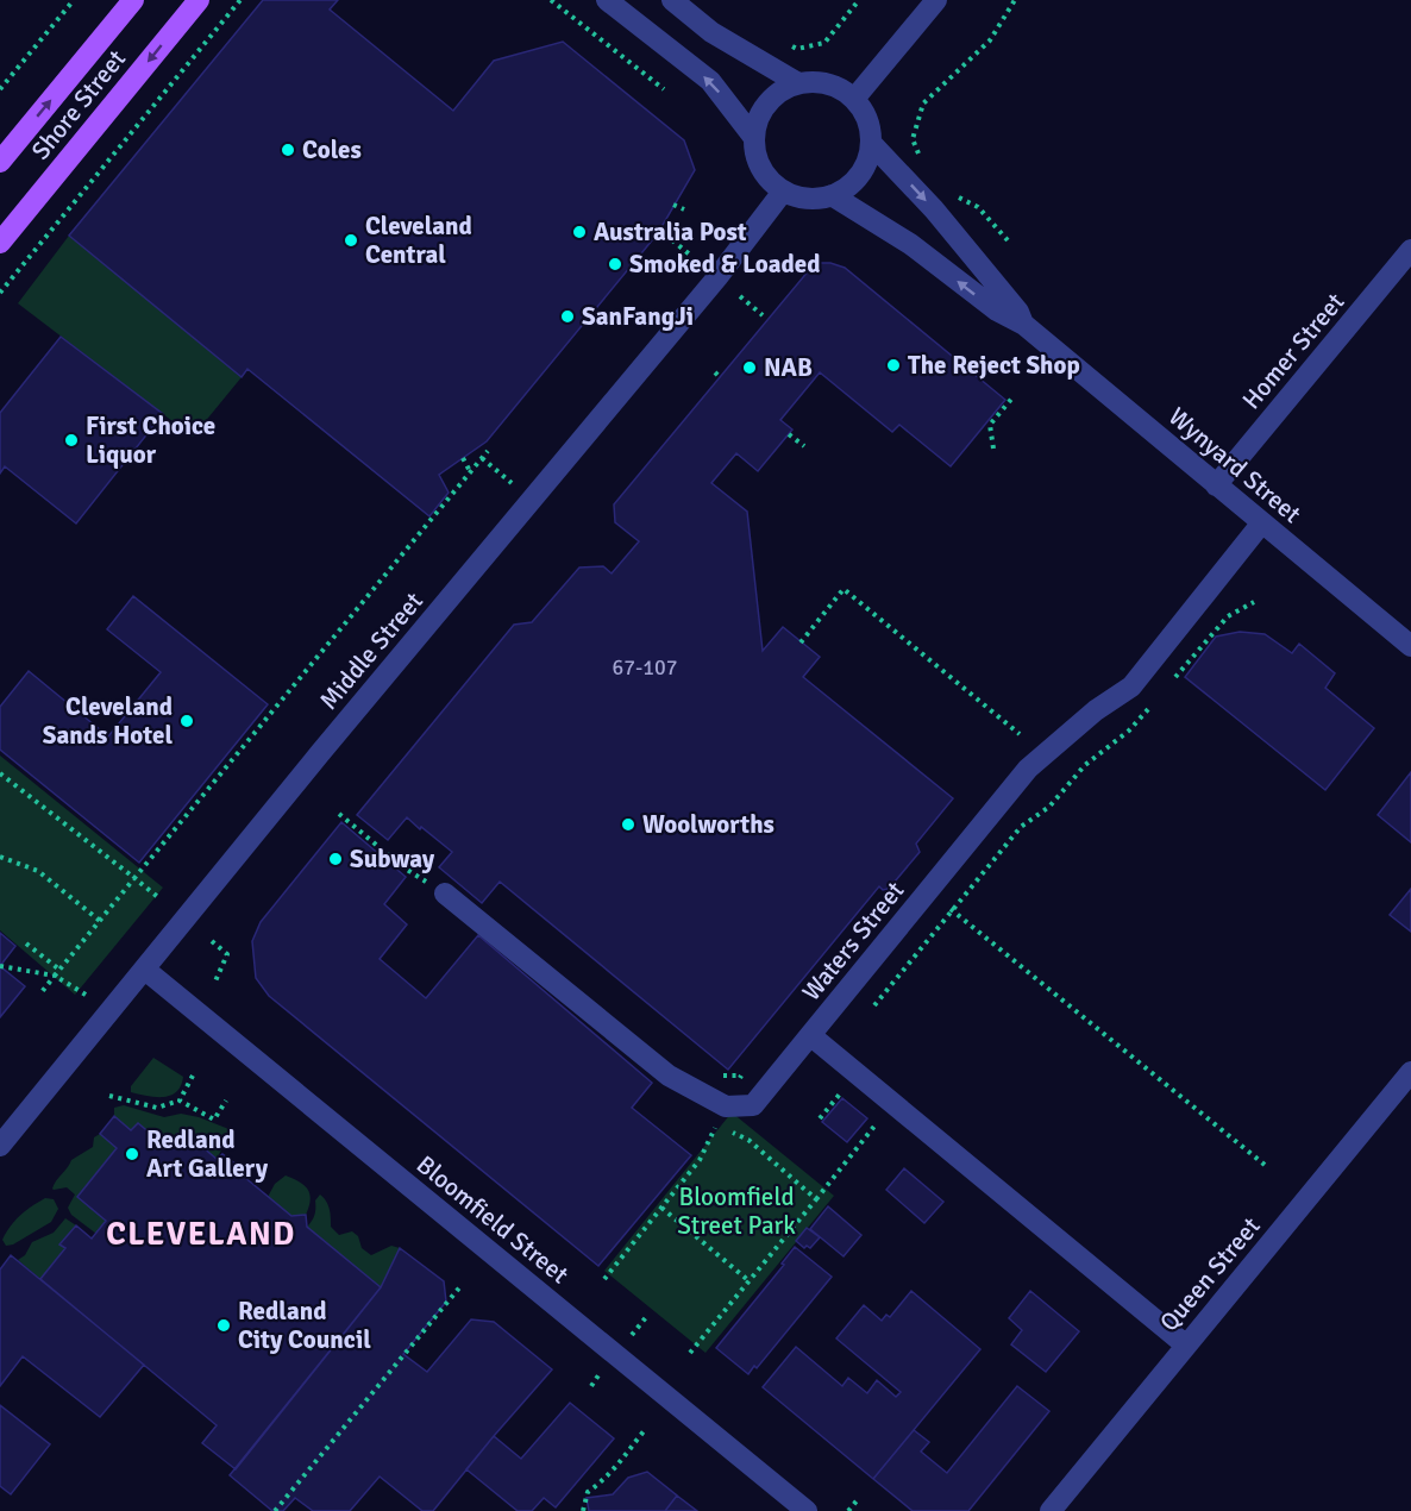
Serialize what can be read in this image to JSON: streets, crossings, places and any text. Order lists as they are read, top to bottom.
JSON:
{
  "streets": {
    "main road": ["Shore Street"],
    "street": [
      "Homer Street",
      "Wynyard Street",
      "Middle Street",
      "Waters Street",
      "Bloomfield Street",
      "Queen Street"
    ]
  },
  "crossings": [
    ["Homer Street", "Wynyard Street"],
    ["Wynyard Street", "Middle Street"],
    ["Wynyard Street", "Waters Street"],
    ["Middle Street", "Bloomfield Street"],
    ["Waters Street", "Queen Street"]
  ],
  "districts": ["CLEVELAND"],
  "parks": ["Bloomfield Street Park"],
  "places": [
    "Coles",
    "Australia Post",
    "Cleveland Central",
    "Smoked & Loaded",
    "SanFangJi",
    "The Reject Shop",
    "NAB",
    "First Choice Liquor",
    "Cleveland Sands Hotel",
    "Woolworths",
    "Subway",
    "Redland Art Gallery",
    "Redland City Council"
  ],
  "house_numbers": ["67-107"]
}
